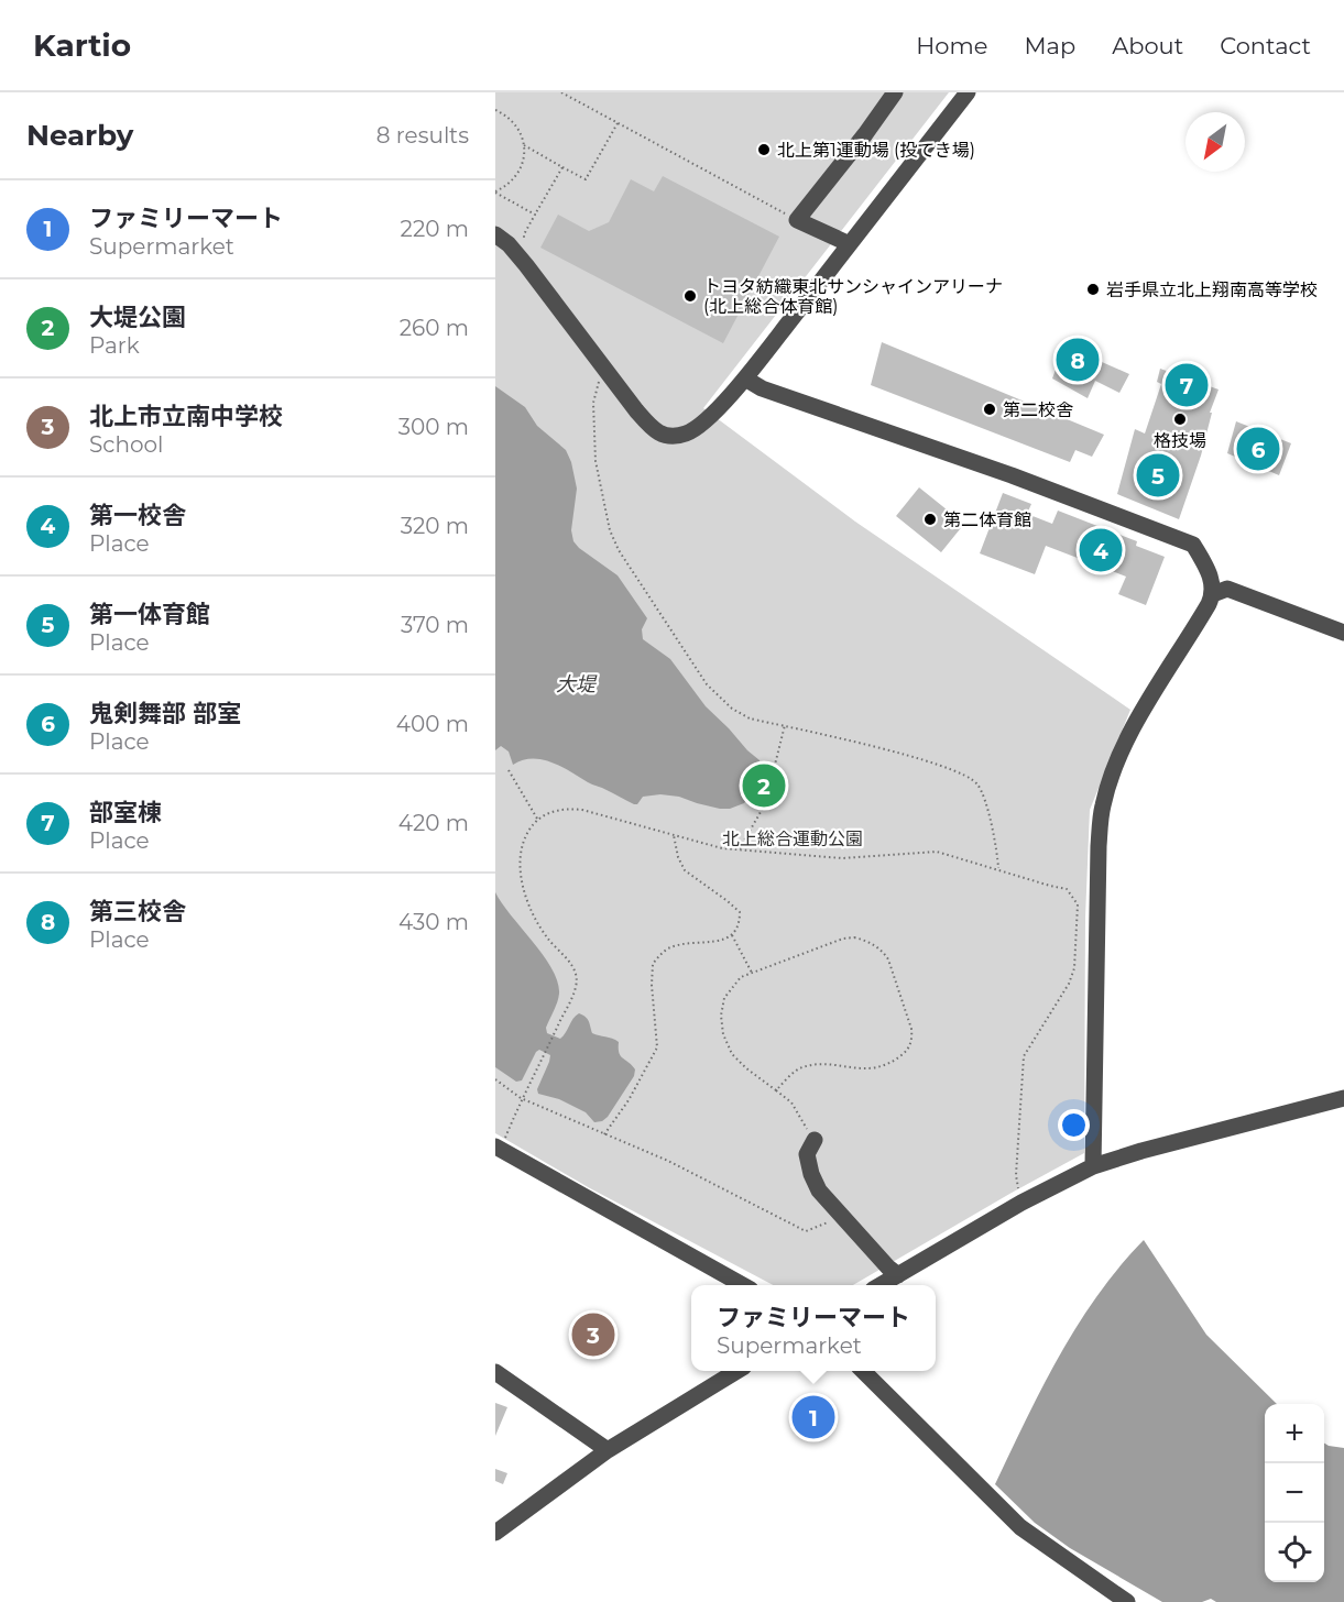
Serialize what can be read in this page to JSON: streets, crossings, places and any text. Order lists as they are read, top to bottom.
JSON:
{
  "water": ["大堤"],
  "parks": ["北上総合運動公園"],
  "places": [
    "北上第1運動場 (投てき場)",
    "岩手県立北上翔南高等学校",
    "トヨタ紡織東北サンシャインアリーナ (北上総合体育館)",
    "第二校舎",
    "格技場",
    "第二体育館"
  ],
  "north": "bottom left",
  "page": {
    "header": "Kartio",
    "nav": [
      "Home",
      "Map",
      "About",
      "Contact"
    ],
    "heading": ["Nearby", "8 results"],
    "list": [
      {
        "mark": "1",
        "name": "ファミリーマート",
        "note": "Supermarket",
        "value": "220 m"
      },
      {
        "mark": "2",
        "name": "大堤公園",
        "note": "Park",
        "value": "260 m"
      },
      {
        "mark": "3",
        "name": "北上市立南中学校",
        "note": "School",
        "value": "300 m"
      },
      {
        "mark": "4",
        "name": "第一校舎",
        "note": "Place",
        "value": "320 m"
      },
      {
        "mark": "5",
        "name": "第一体育館",
        "note": "Place",
        "value": "370 m"
      },
      {
        "mark": "6",
        "name": "鬼剣舞部 部室",
        "note": "Place",
        "value": "400 m"
      },
      {
        "mark": "7",
        "name": "部室棟",
        "note": "Place",
        "value": "420 m"
      },
      {
        "mark": "8",
        "name": "第三校舎",
        "note": "Place",
        "value": "430 m"
      }
    ],
    "pins": [
      "8",
      "7",
      "6",
      "5",
      "4",
      "2",
      "3",
      "1"
    ],
    "popup": ["ファミリーマート", "Supermarket"],
    "map_buttons": ["+", "−"]
  }
}
